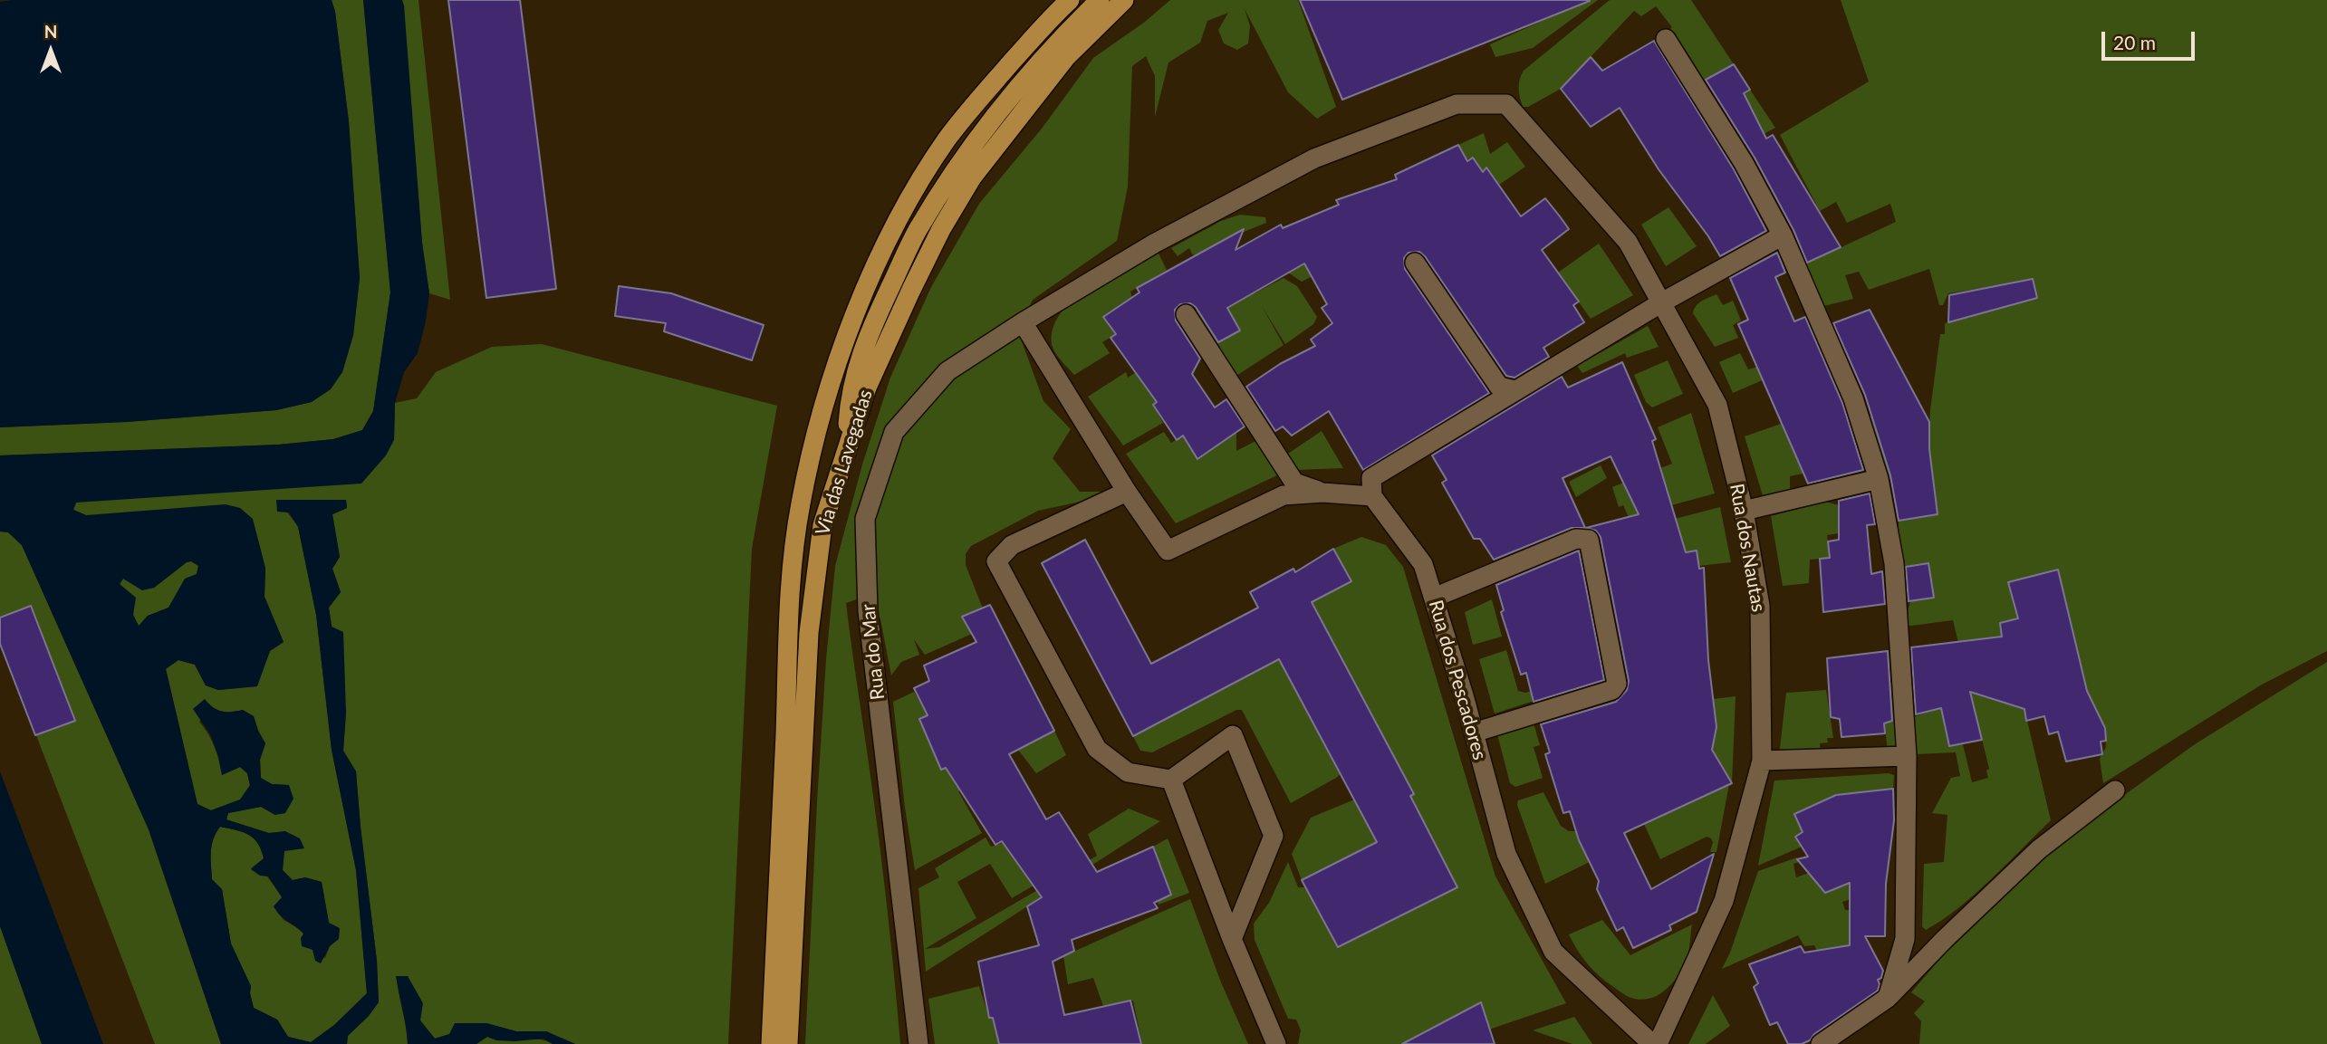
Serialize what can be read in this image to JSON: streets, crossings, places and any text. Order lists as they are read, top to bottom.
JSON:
{
  "streets": {
    "main road": ["Via das Lavegadas"],
    "street": ["Rua dos Nautas", "Rua do Mar", "Rua dos Pescadores"]
  },
  "crossings": [
    ["Rua dos Nautas", "Rua do Mar"]
  ],
  "scale_bar": "20 m",
  "north": "top"
}
